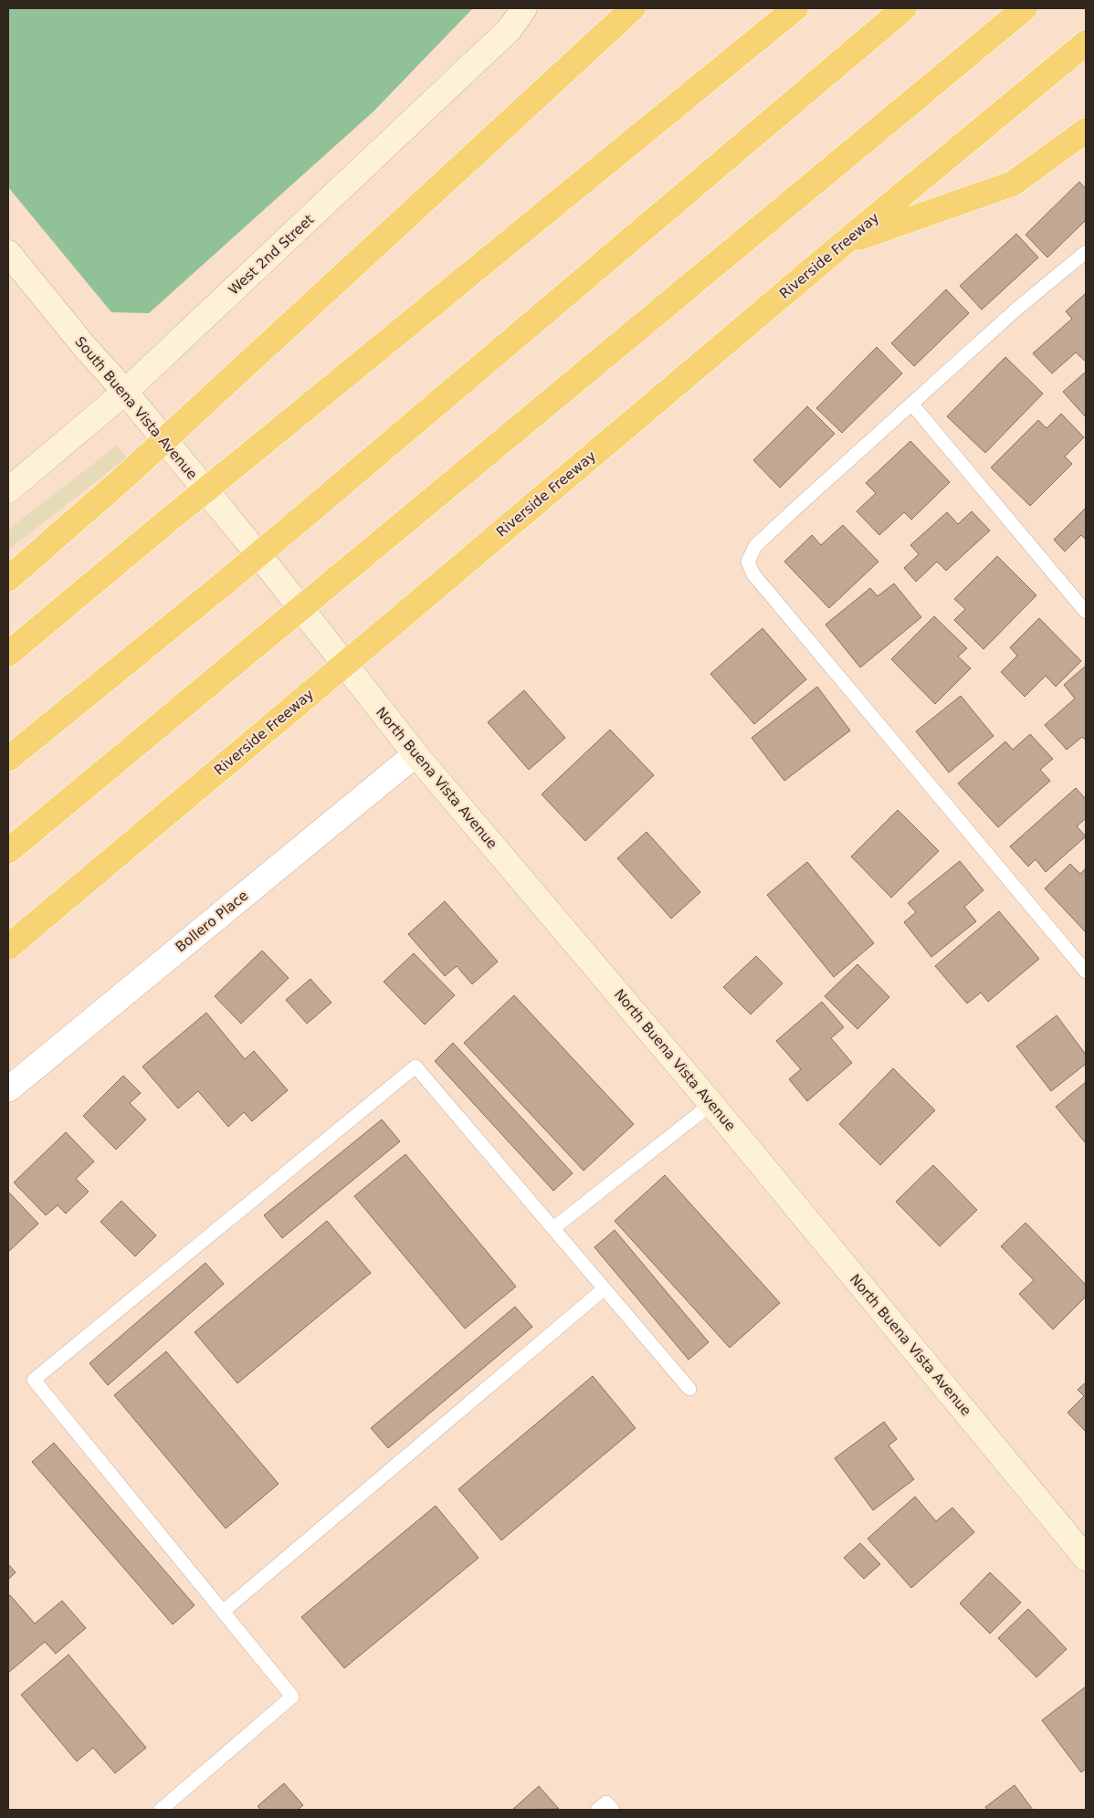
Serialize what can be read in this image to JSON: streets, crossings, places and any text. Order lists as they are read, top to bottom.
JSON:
{
  "streets": {
    "highway": ["Riverside Freeway"],
    "street": [
      "West 2nd Street",
      "South Buena Vista Avenue",
      "North Buena Vista Avenue",
      "Bollero Place"
    ]
  },
  "crossings": [
    ["West 2nd Street", "South Buena Vista Avenue"],
    ["South Buena Vista Avenue", "North Buena Vista Avenue"],
    ["North Buena Vista Avenue", "Bollero Place"]
  ]
}
